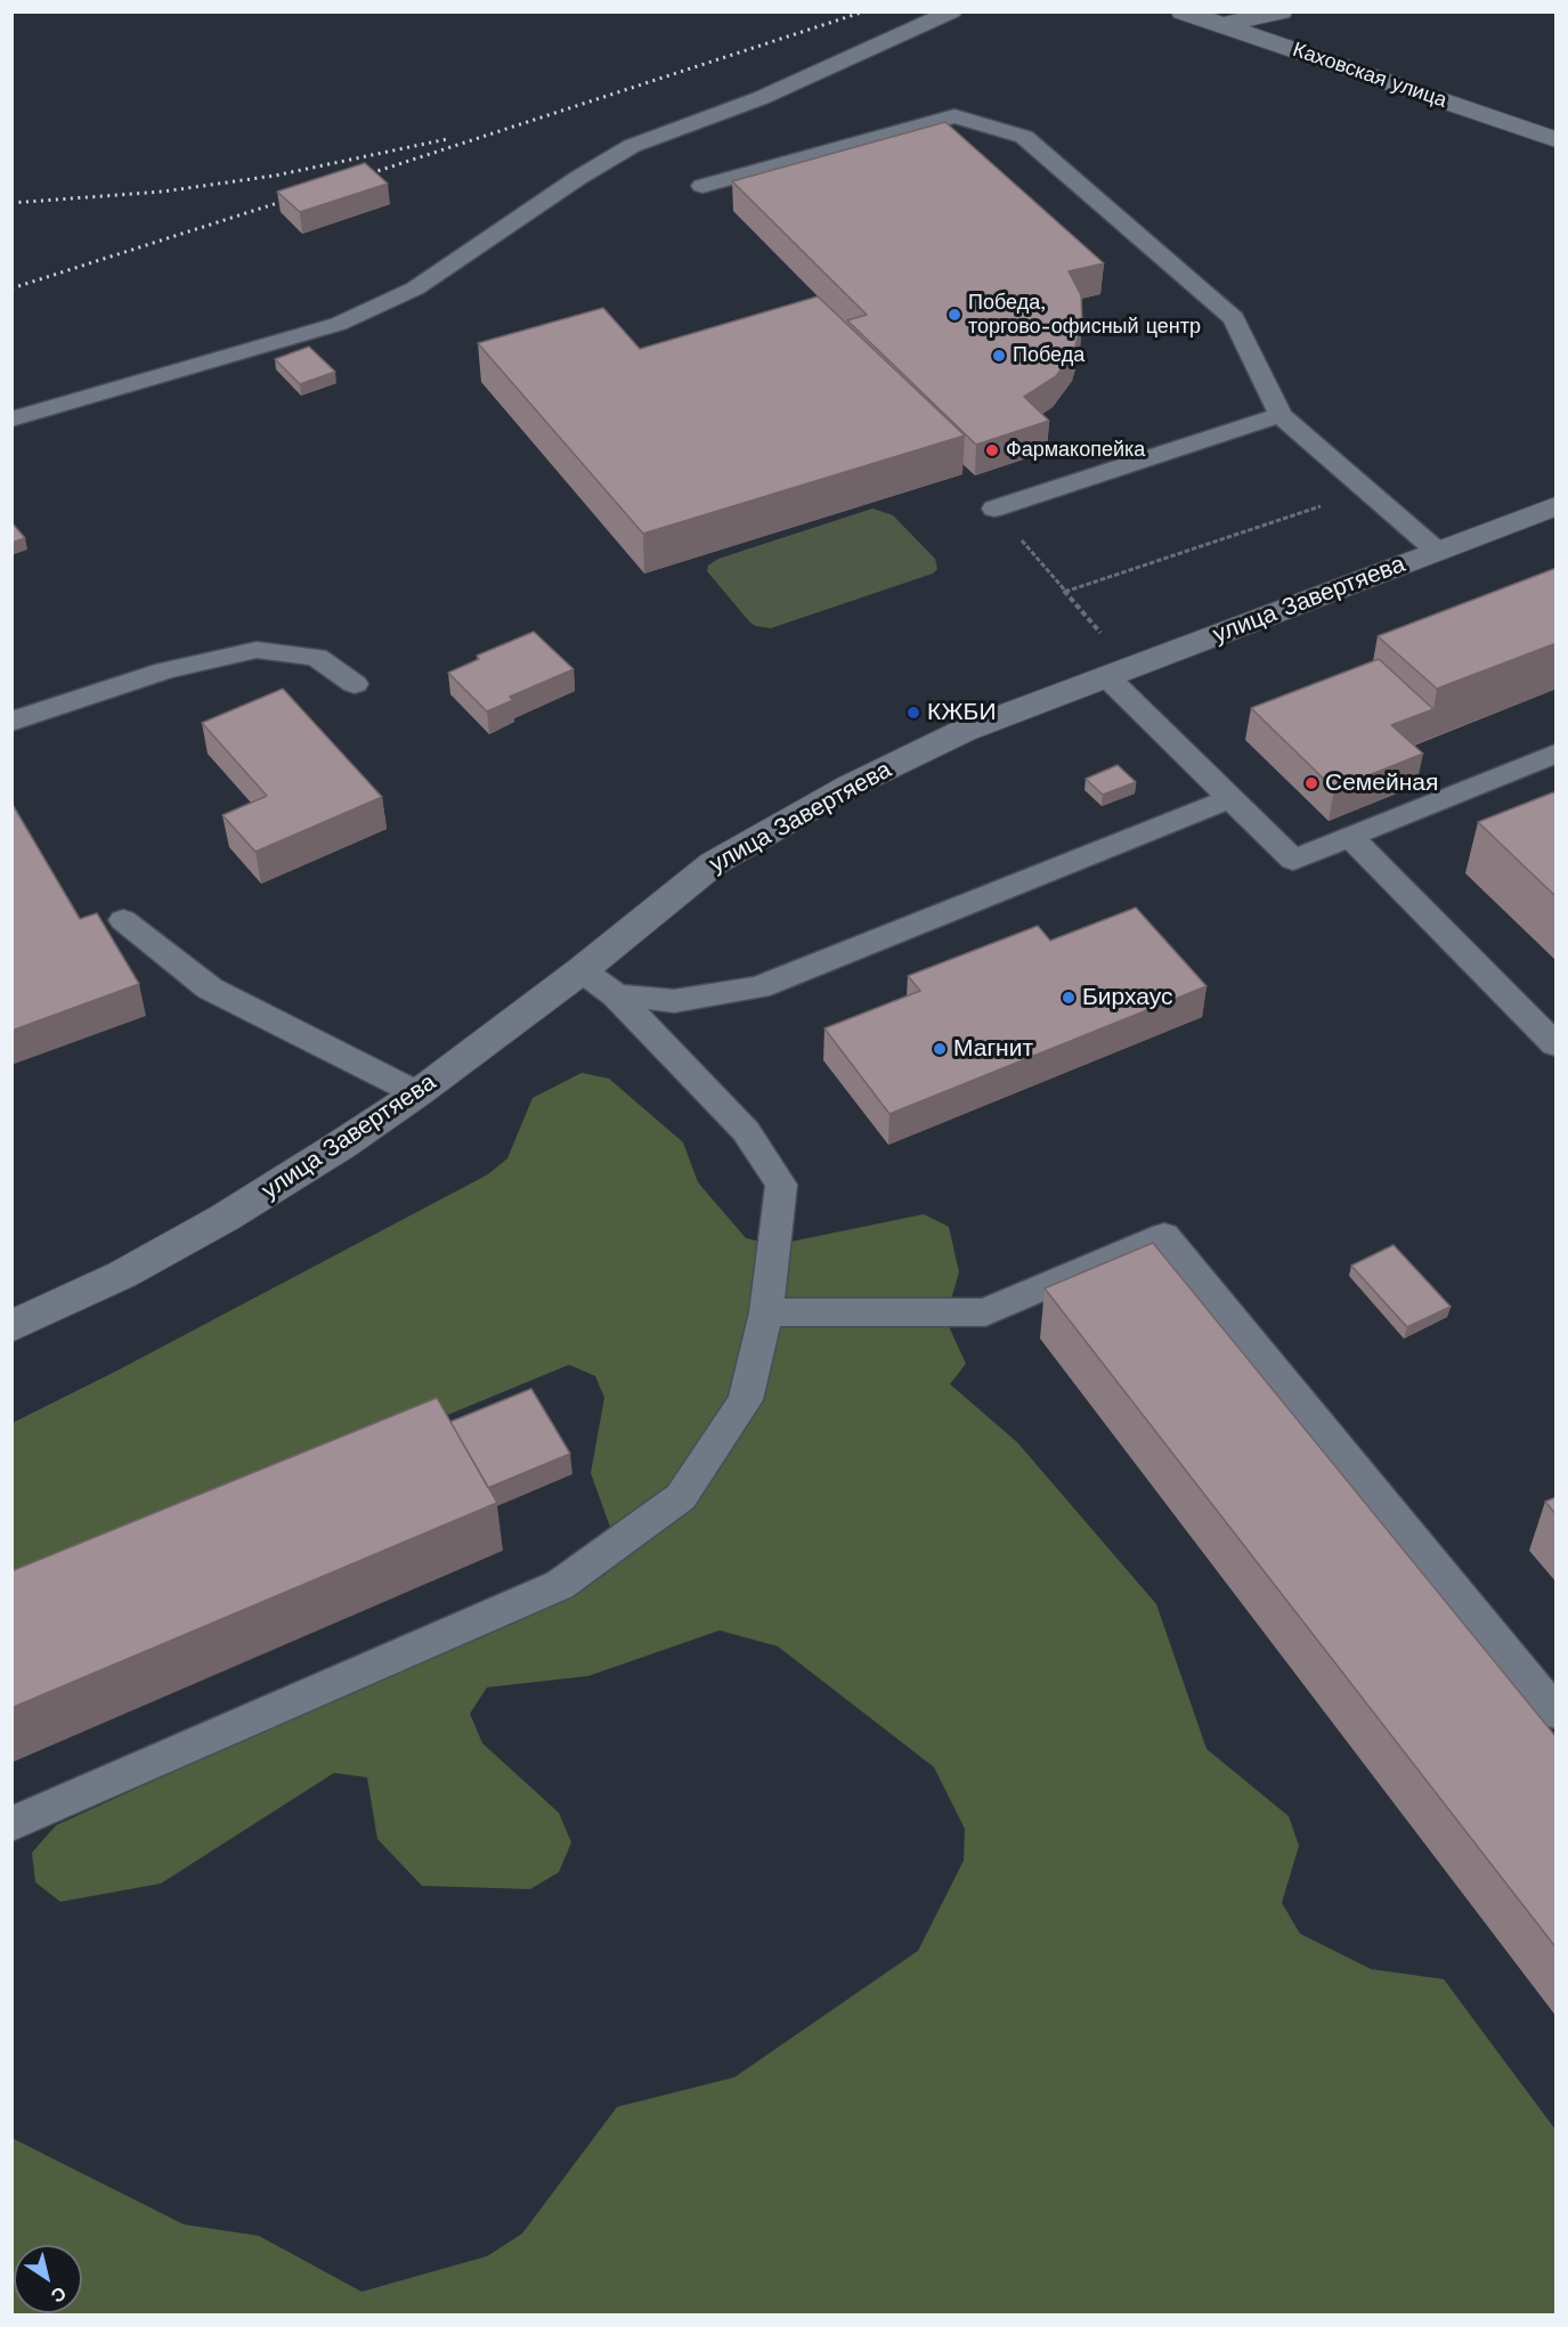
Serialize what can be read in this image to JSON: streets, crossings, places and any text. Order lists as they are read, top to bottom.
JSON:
{
  "streets": {
    "main road": ["Каховская улица", "улица Завертяева"]
  },
  "places": [
    "Победа, торгово-офисный центр",
    "Победа",
    "Фармакопейка",
    "КЖБИ",
    "Семейная",
    "Бирхаус",
    "Магнит"
  ],
  "north": "bottom right"
}
